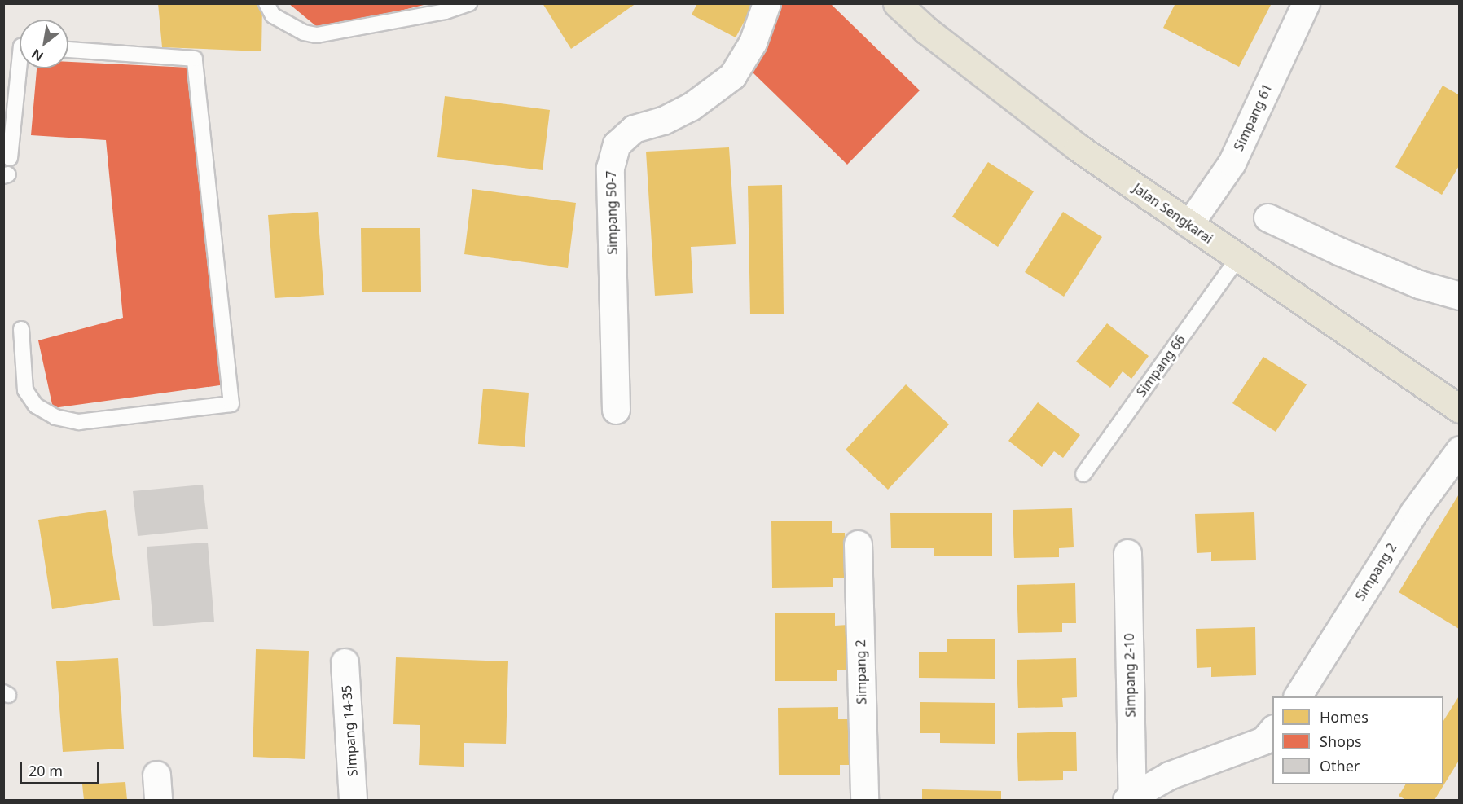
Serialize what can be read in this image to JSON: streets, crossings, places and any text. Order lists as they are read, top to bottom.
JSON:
{
  "streets": {
    "main road": ["Jalan Sengkarai"],
    "street": [
      "Simpang 61",
      "Simpang 50-7",
      "Simpang 2",
      "Simpang 2-10",
      "Simpang 14-35"
    ],
    "lane": ["Simpang 66"]
  },
  "crossings": [
    ["Simpang 61", "Jalan Sengkarai"],
    ["Jalan Sengkarai", "Simpang 66"]
  ],
  "legend": ["Homes", "Shops", "Other"],
  "scale_bar": "20 m",
  "north": "bottom left"
}
